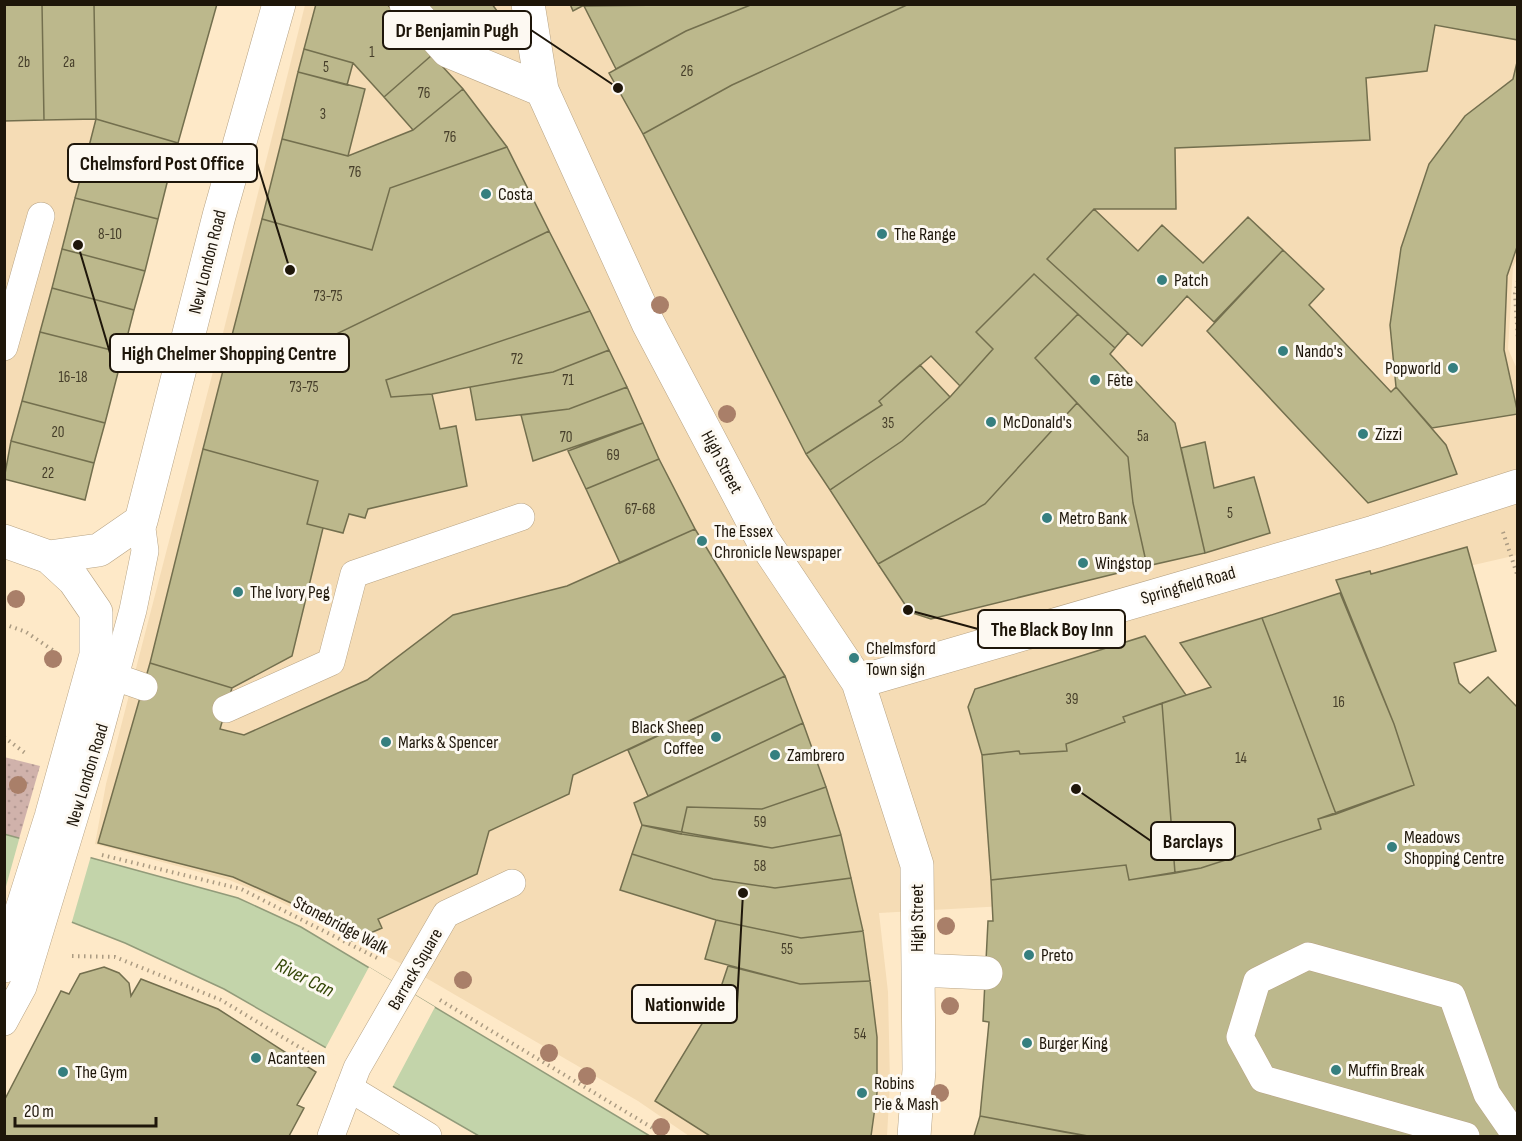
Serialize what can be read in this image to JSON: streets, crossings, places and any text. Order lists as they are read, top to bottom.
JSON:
{
  "streets": {
    "street": ["New London Road", "High Street", "Springfield Road"],
    "lane": ["Barrack Square"],
    "path": ["Stonebridge Walk"]
  },
  "crossings": [
    ["High Street", "Springfield Road"],
    ["Stonebridge Walk", "Barrack Square"]
  ],
  "water": ["River Can"],
  "places": [
    "Dr Benjamin Pugh",
    "Costa",
    "The Range",
    "High Chelmer Shopping Centre",
    "Chelmsford Post Office",
    "Patch",
    "Nando's",
    "Popworld",
    "Fête",
    "McDonald's",
    "Zizzi",
    "Metro Bank",
    "The Essex Chronicle Newspaper",
    "Wingstop",
    "The Ivory Peg",
    "The Black Boy Inn",
    "Chelmsford Town sign",
    "Black Sheep Coffee",
    "Marks & Spencer",
    "Zambrero",
    "Barclays",
    "Meadows Shopping Centre",
    "Nationwide",
    "Preto",
    "Burger King",
    "Acanteen",
    "Muffin Break",
    "The Gym",
    "Robins Pie & Mash"
  ],
  "house_numbers": [
    "1",
    "2b",
    "2a",
    "5",
    "26",
    "76",
    "3",
    "76",
    "76",
    "8-10",
    "73-75",
    "72",
    "16-18",
    "71",
    "73-75",
    "35",
    "20",
    "5a",
    "70",
    "69",
    "22",
    "67-68",
    "5",
    "39",
    "16",
    "14",
    "59",
    "58",
    "55",
    "54"
  ],
  "scale_bar": "20 m"
}
